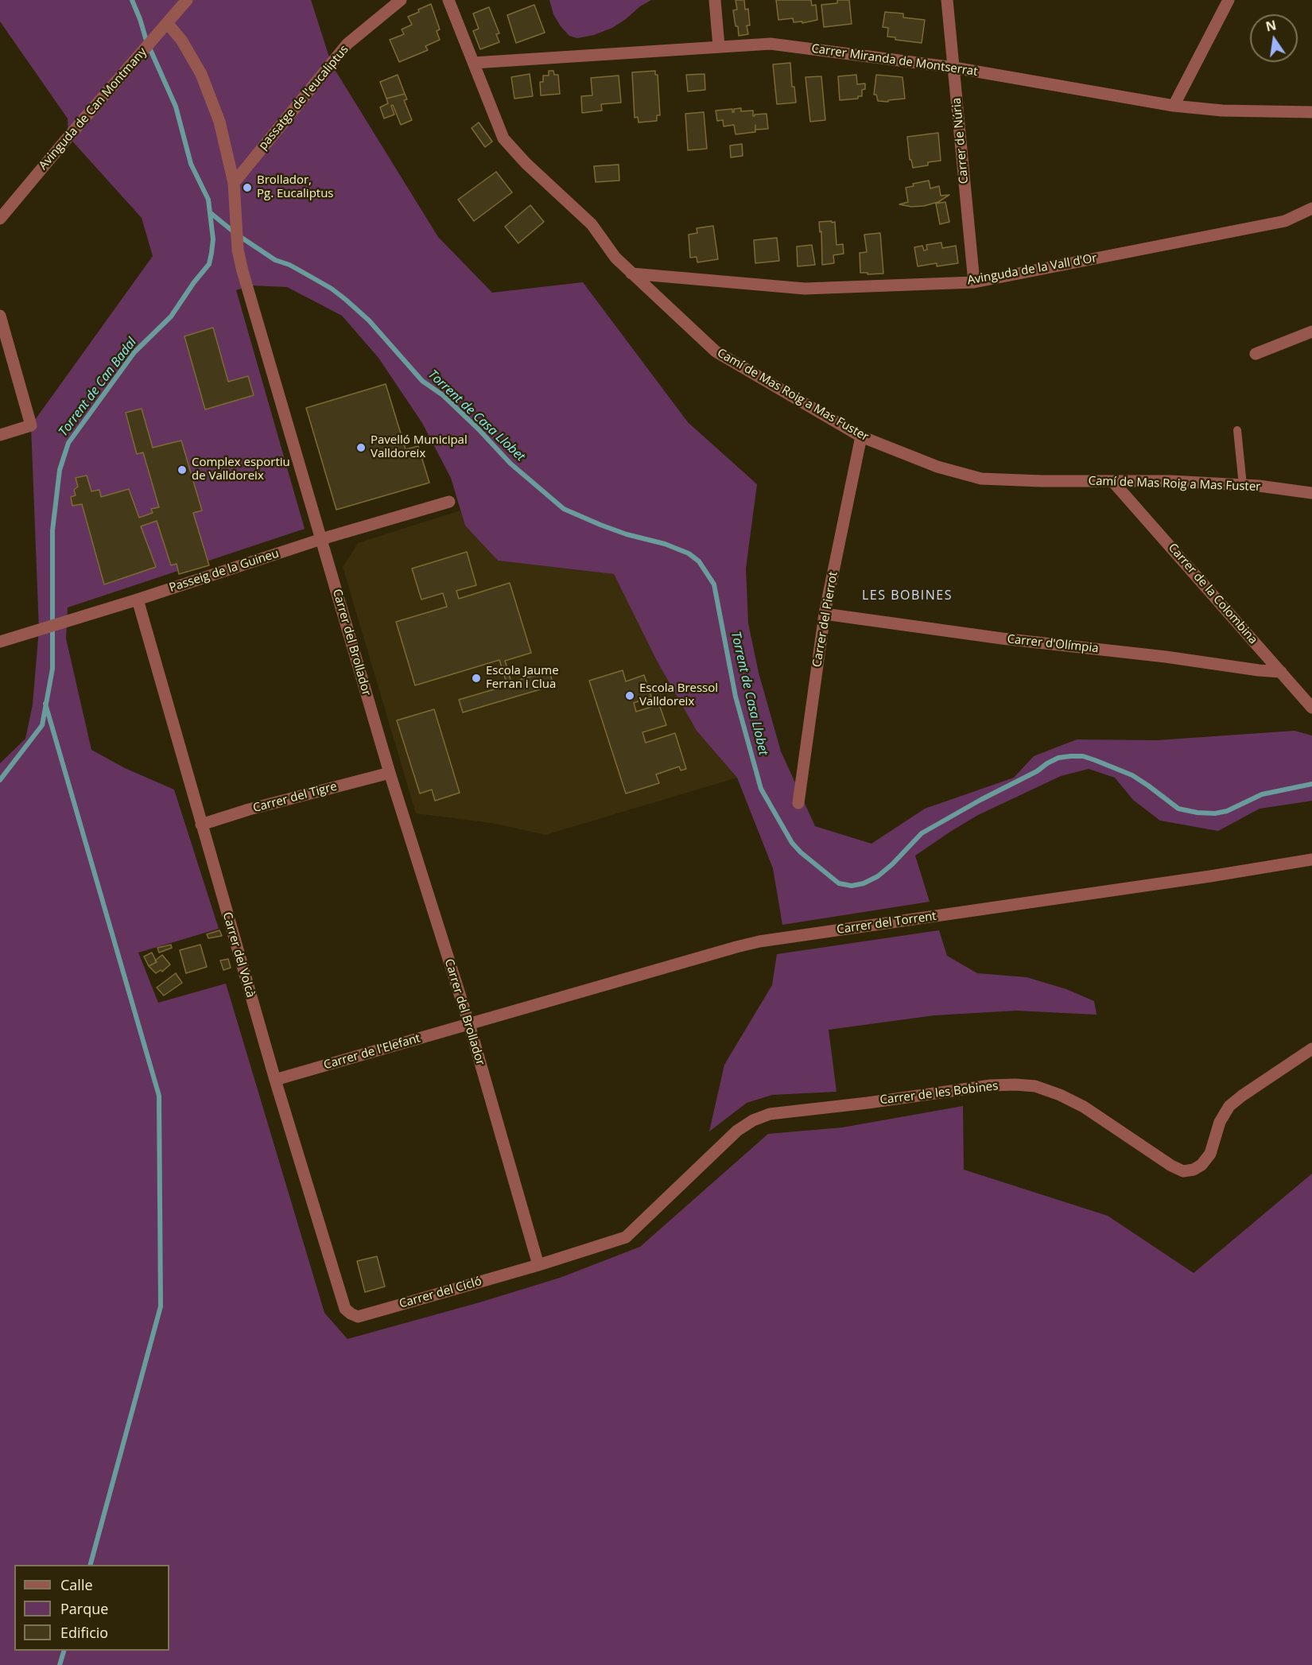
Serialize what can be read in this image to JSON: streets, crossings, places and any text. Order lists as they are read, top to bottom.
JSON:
{
  "streets": {
    "street": [
      "Carrer Miranda de Montserrat",
      "passatge de l'eucaliptus",
      "Avinguda de Can Montmany",
      "Carrer de Núria",
      "Avinguda de la Vall d'Or",
      "Camí de Mas Roig a Mas Fuster",
      "Passeig de la Guineu",
      "Carrer de la Colombina",
      "Carrer del Pierrot",
      "Carrer del Brollador",
      "Carrer d'Olímpia",
      "Carrer del Tigre",
      "Carrer del Torrent",
      "Carrer del Volcà",
      "Carrer de l'Elefant",
      "Carrer de les Bobines",
      "Carrer del Cicló"
    ]
  },
  "crossings": [
    ["Carrer Miranda de Montserrat", "Carrer de Núria"],
    ["Carrer Miranda de Montserrat", "Camí de Mas Roig a Mas Fuster"],
    ["passatge de l'eucaliptus", "Carrer del Brollador"],
    ["Avinguda de Can Montmany", "Carrer del Brollador"],
    ["Carrer de Núria", "Avinguda de la Vall d'Or"],
    ["Avinguda de la Vall d'Or", "Camí de Mas Roig a Mas Fuster"],
    ["Camí de Mas Roig a Mas Fuster", "Carrer de la Colombina"],
    ["Camí de Mas Roig a Mas Fuster", "Carrer del Pierrot"],
    ["Passeig de la Guineu", "Carrer del Brollador"],
    ["Passeig de la Guineu", "Carrer del Volcà"],
    ["Carrer de la Colombina", "Carrer d'Olímpia"],
    ["Carrer del Pierrot", "Carrer d'Olímpia"],
    ["Carrer del Brollador", "Carrer del Tigre"],
    ["Carrer del Brollador", "Carrer del Torrent"],
    ["Carrer del Brollador", "Carrer de l'Elefant"],
    ["Carrer del Brollador", "Carrer de les Bobines"],
    ["Carrer del Brollador", "Carrer del Cicló"],
    ["Carrer del Tigre", "Carrer del Volcà"],
    ["Carrer del Torrent", "Carrer de l'Elefant"],
    ["Carrer del Volcà", "Carrer de l'Elefant"],
    ["Carrer del Volcà", "Carrer del Cicló"],
    ["Carrer de les Bobines", "Carrer del Cicló"]
  ],
  "districts": ["LES BOBINES"],
  "water": ["Torrent de Can Badal", "Torrent de Casa Llobet"],
  "places": [
    "Brollador, Pg. Eucaliptus",
    "Pavelló Municipal Valldoreix",
    "Complex esportiu de Valldoreix",
    "Escola Jaume Ferran i Clua",
    "Escola Bressol Valldoreix"
  ],
  "legend": ["Calle", "Parque", "Edificio"],
  "north": "top"
}
